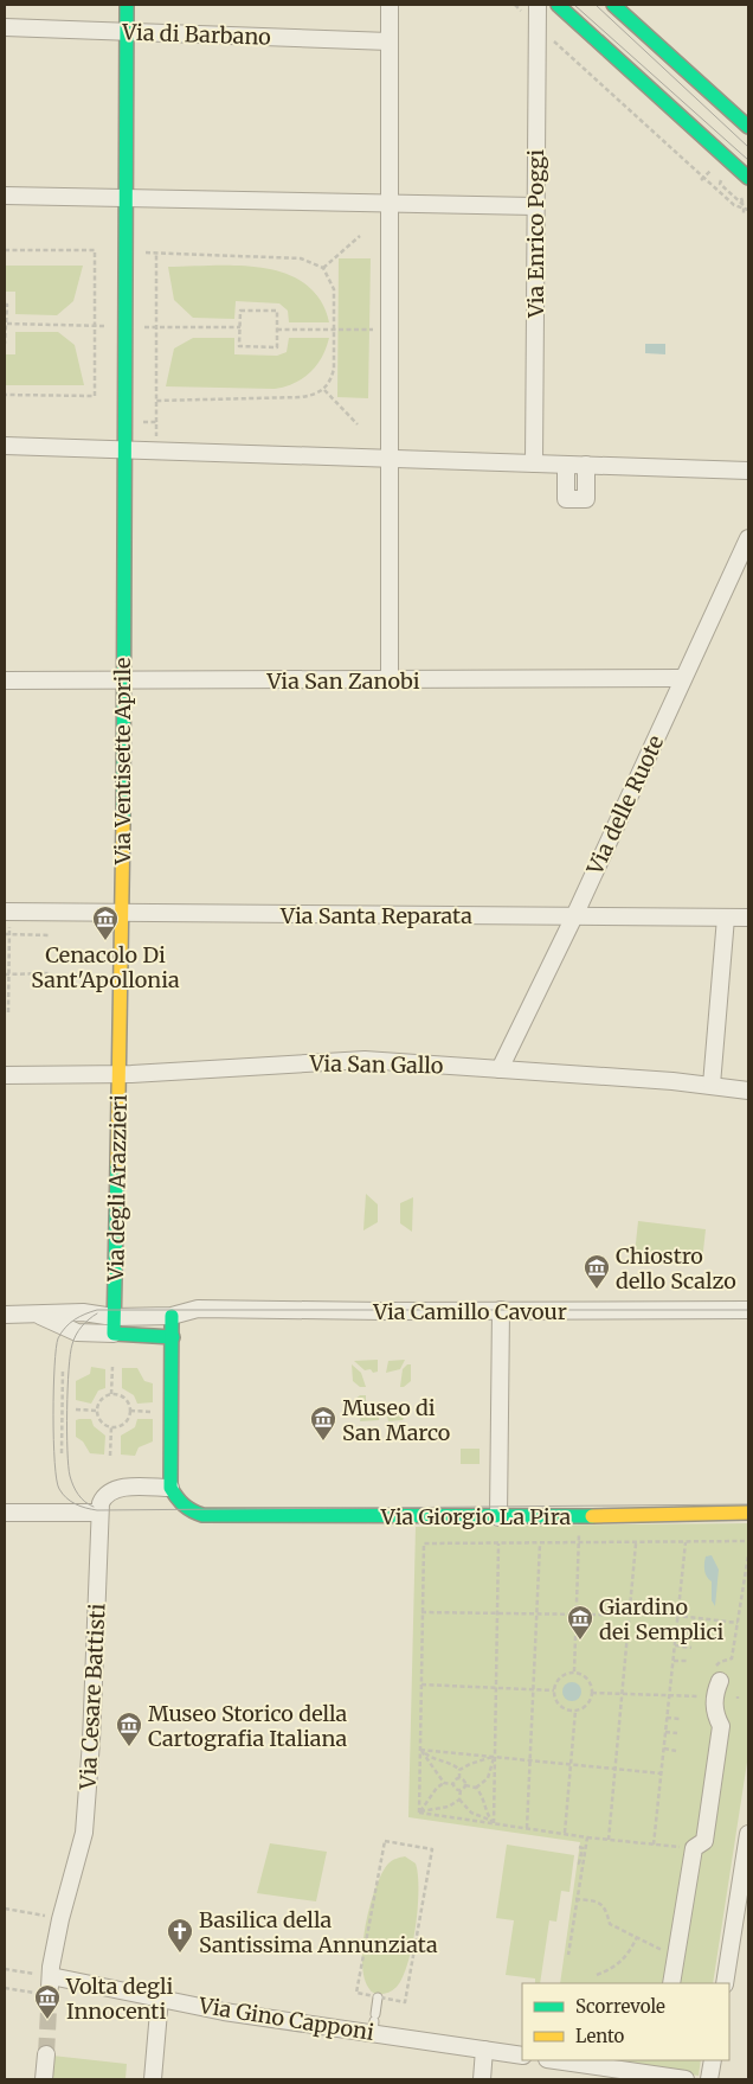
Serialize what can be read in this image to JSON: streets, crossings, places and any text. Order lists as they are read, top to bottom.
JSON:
{
  "streets": {
    "street": [
      "Via di Barbano",
      "Via Enrico Poggi",
      "Via San Zanobi",
      "Via Ventisette Aprile",
      "Via delle Ruote",
      "Via Santa Reparata",
      "Via San Gallo",
      "Via degli Arazzieri",
      "Via Camillo Cavour",
      "Via Giorgio La Pira",
      "Via Cesare Battisti",
      "Via Gino Capponi"
    ]
  },
  "crossings": [
    ["Via di Barbano", "Via Ventisette Aprile"],
    ["Via San Zanobi", "Via Ventisette Aprile"],
    ["Via San Zanobi", "Via delle Ruote"],
    ["Via Ventisette Aprile", "Via Santa Reparata"],
    ["Via Ventisette Aprile", "Via San Gallo"],
    ["Via Ventisette Aprile", "Via degli Arazzieri"],
    ["Via delle Ruote", "Via Santa Reparata"],
    ["Via delle Ruote", "Via San Gallo"],
    ["Via San Gallo", "Via degli Arazzieri"],
    ["Via degli Arazzieri", "Via Camillo Cavour"],
    ["Via Cesare Battisti", "Via Gino Capponi"]
  ],
  "places": {
    "museum": [
      "Cenacolo Di Sant'Apollonia",
      "Chiostro dello Scalzo",
      "Museo di San Marco",
      "Giardino dei Semplici",
      "Museo Storico della Cartografia Italiana",
      "Volta degli Innocenti"
    ],
    "church": ["Basilica della Santissima Annunziata"]
  },
  "legend": ["Scorrevole", "Lento"]
}
